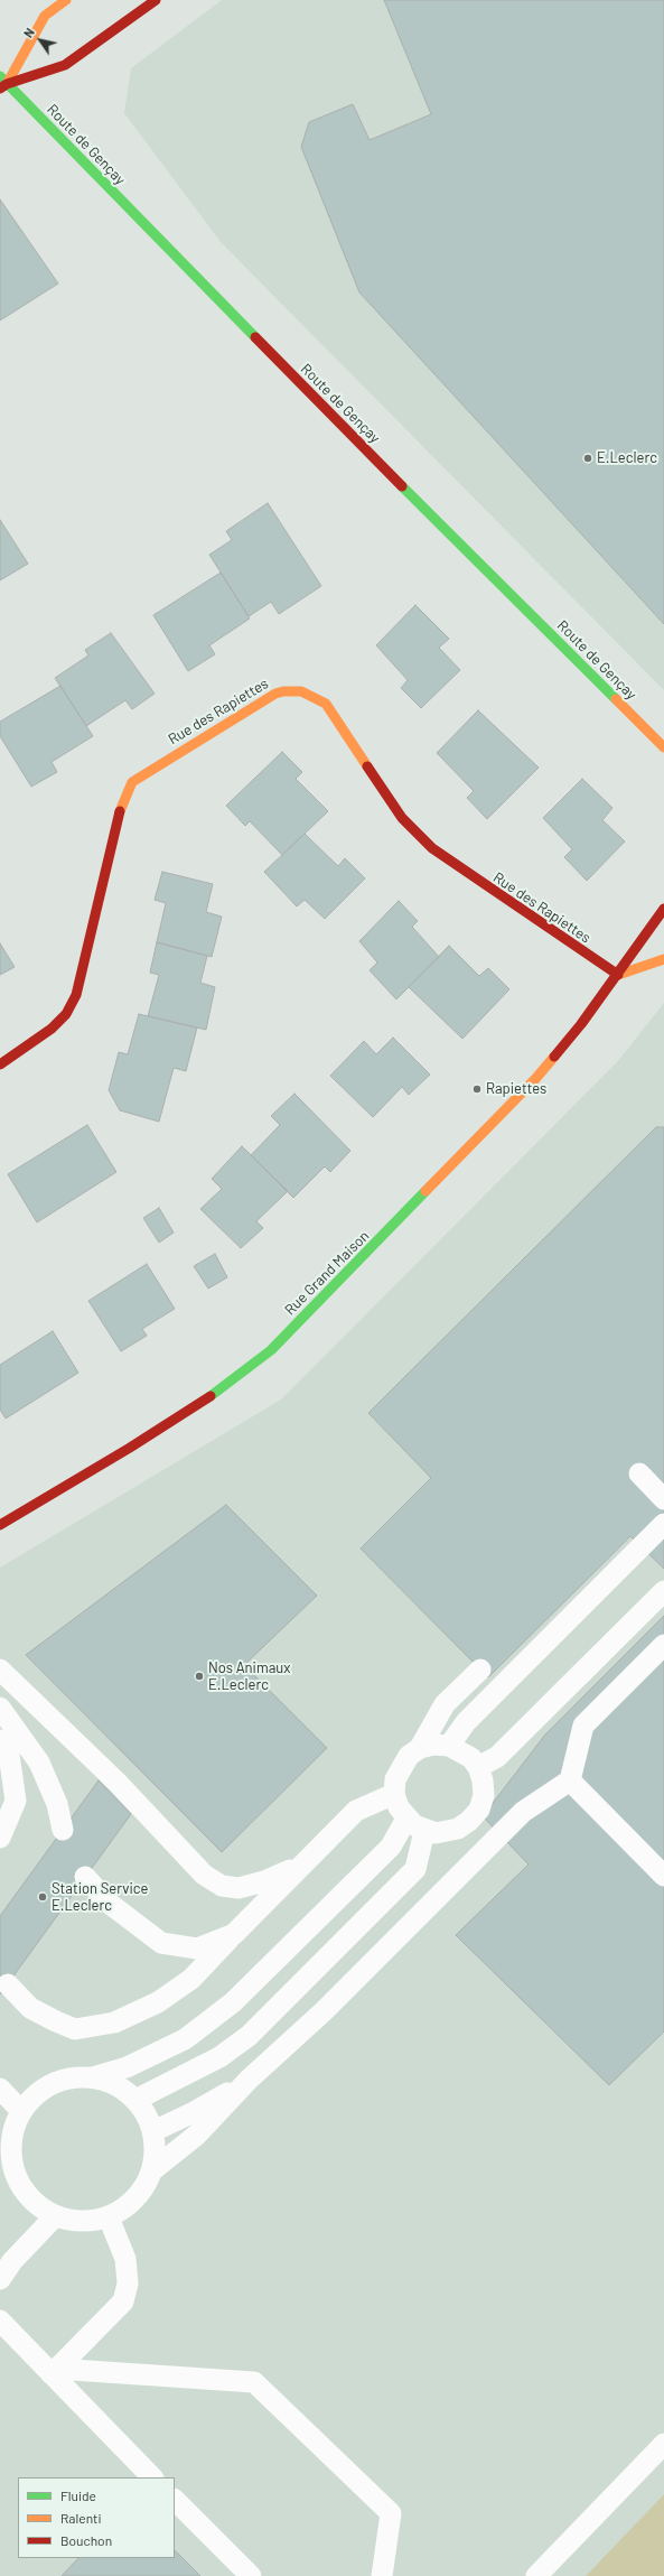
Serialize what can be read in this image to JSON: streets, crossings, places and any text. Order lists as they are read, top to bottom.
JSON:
{
  "streets": {
    "street": ["Route de Gençay", "Rue des Rapiettes", "Rue Grand Maison"]
  },
  "crossings": [
    ["Rue des Rapiettes", "Rue Grand Maison"]
  ],
  "places": [
    "E.Leclerc",
    "Rapiettes",
    "Nos Animaux E.Leclerc",
    "Station Service E.Leclerc"
  ],
  "legend": ["Fluide", "Ralenti", "Bouchon"],
  "north": "top left"
}
